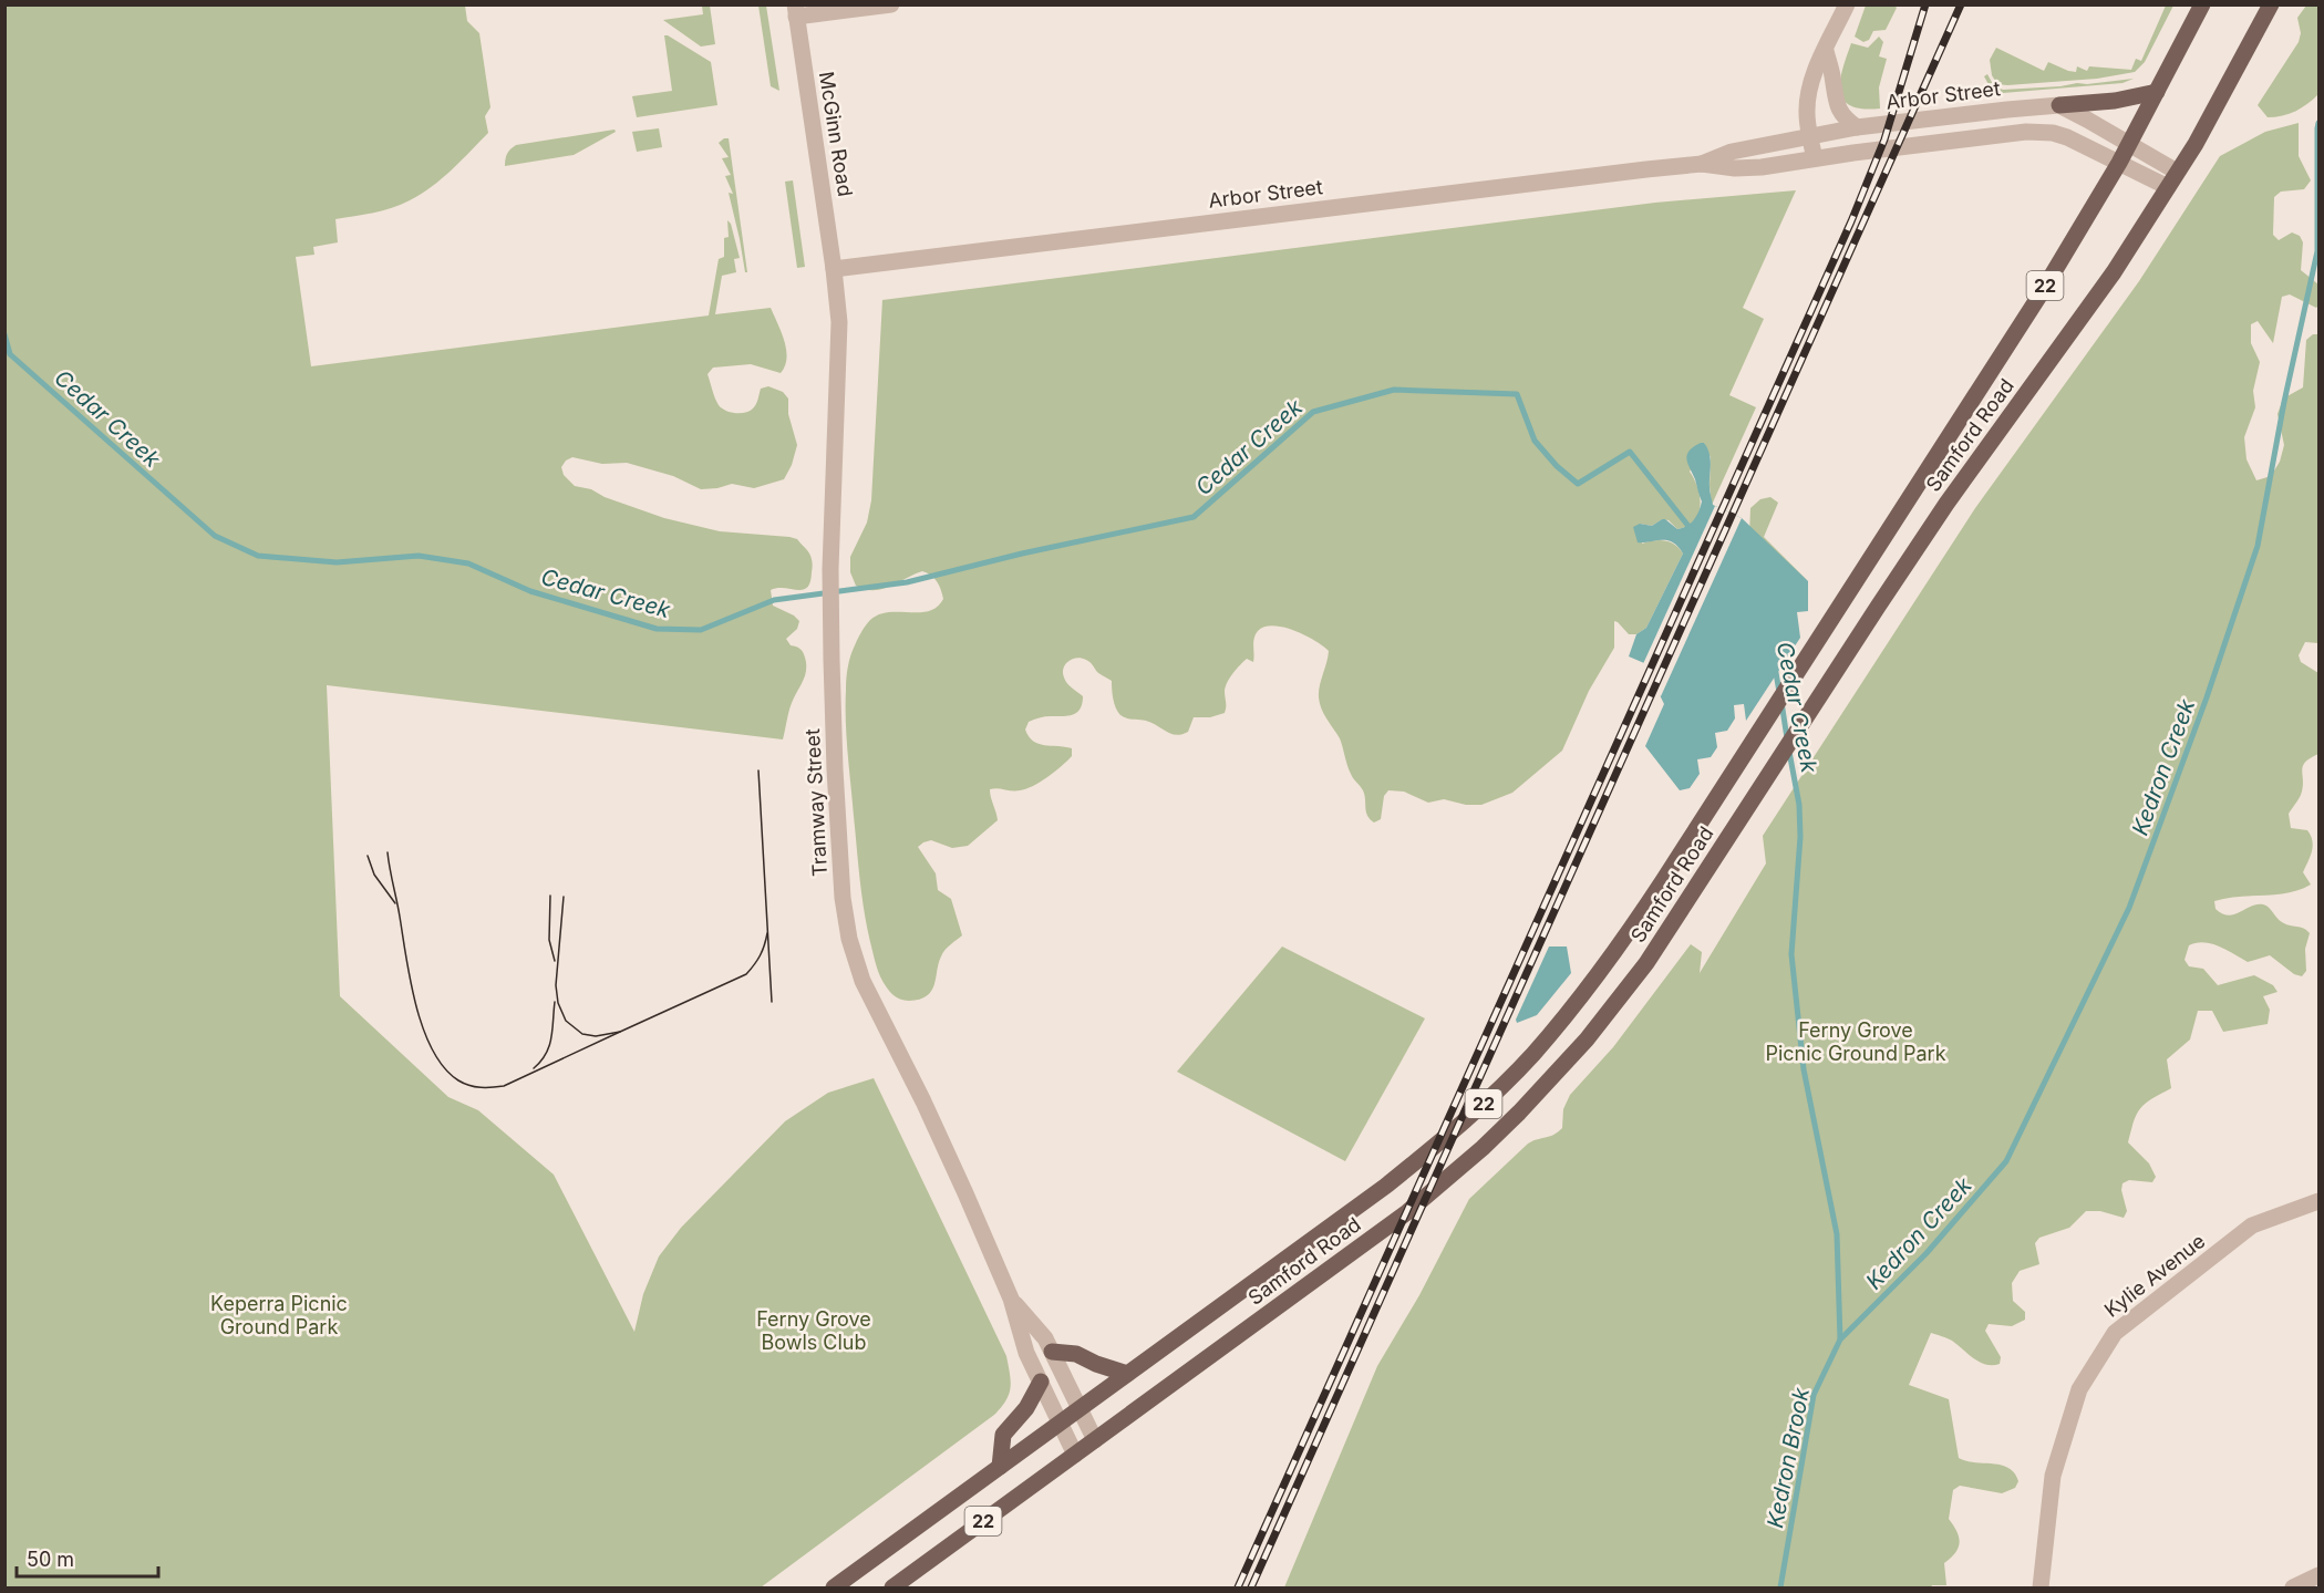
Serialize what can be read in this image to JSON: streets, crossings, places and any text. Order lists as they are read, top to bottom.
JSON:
{
  "streets": {
    "main road": ["22", "Samford Road"],
    "street": [
      "Arbor Street",
      "McGinn Road",
      "Tramway Street",
      "Kylie Avenue"
    ]
  },
  "crossings": [
    ["Arbor Street", "McGinn Road"],
    ["Arbor Street", "Samford Road"],
    ["Arbor Street", "Tramway Street"],
    ["McGinn Road", "Tramway Street"],
    ["Samford Road", "Tramway Street"]
  ],
  "water": ["Cedar Creek", "Kedron Creek", "Kedron Brook"],
  "parks": ["Ferny Grove Picnic Ground Park", "Keperra Picnic Ground Park", "Ferny Grove Bowls Club"],
  "scale_bar": "50 m"
}
